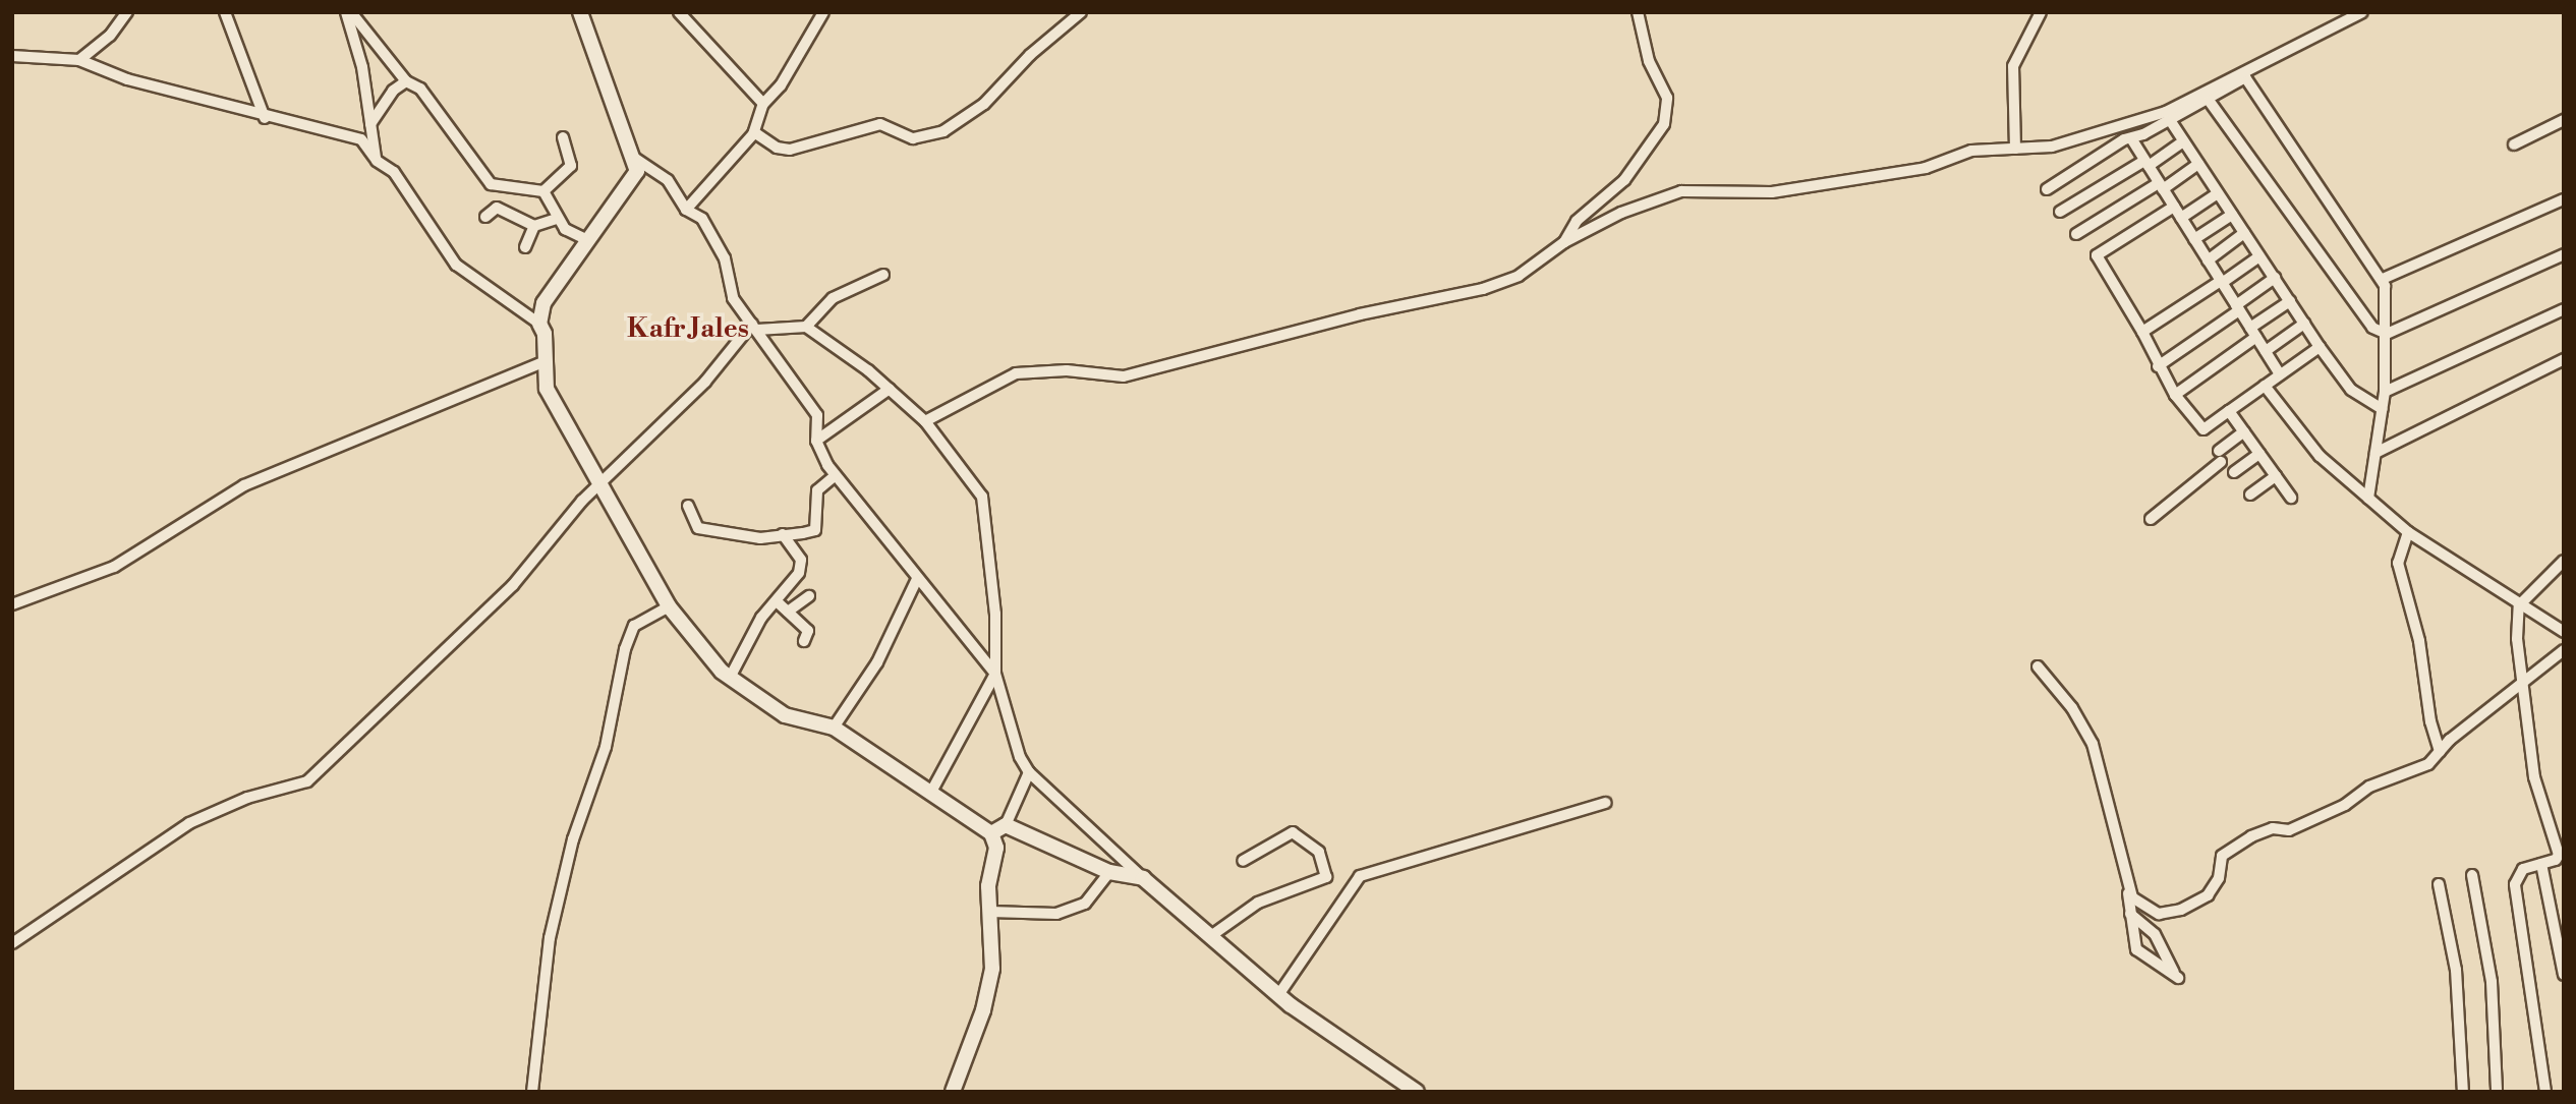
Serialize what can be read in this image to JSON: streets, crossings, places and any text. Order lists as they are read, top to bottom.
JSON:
{
  "districts": ["Kafr Jales"]
}
